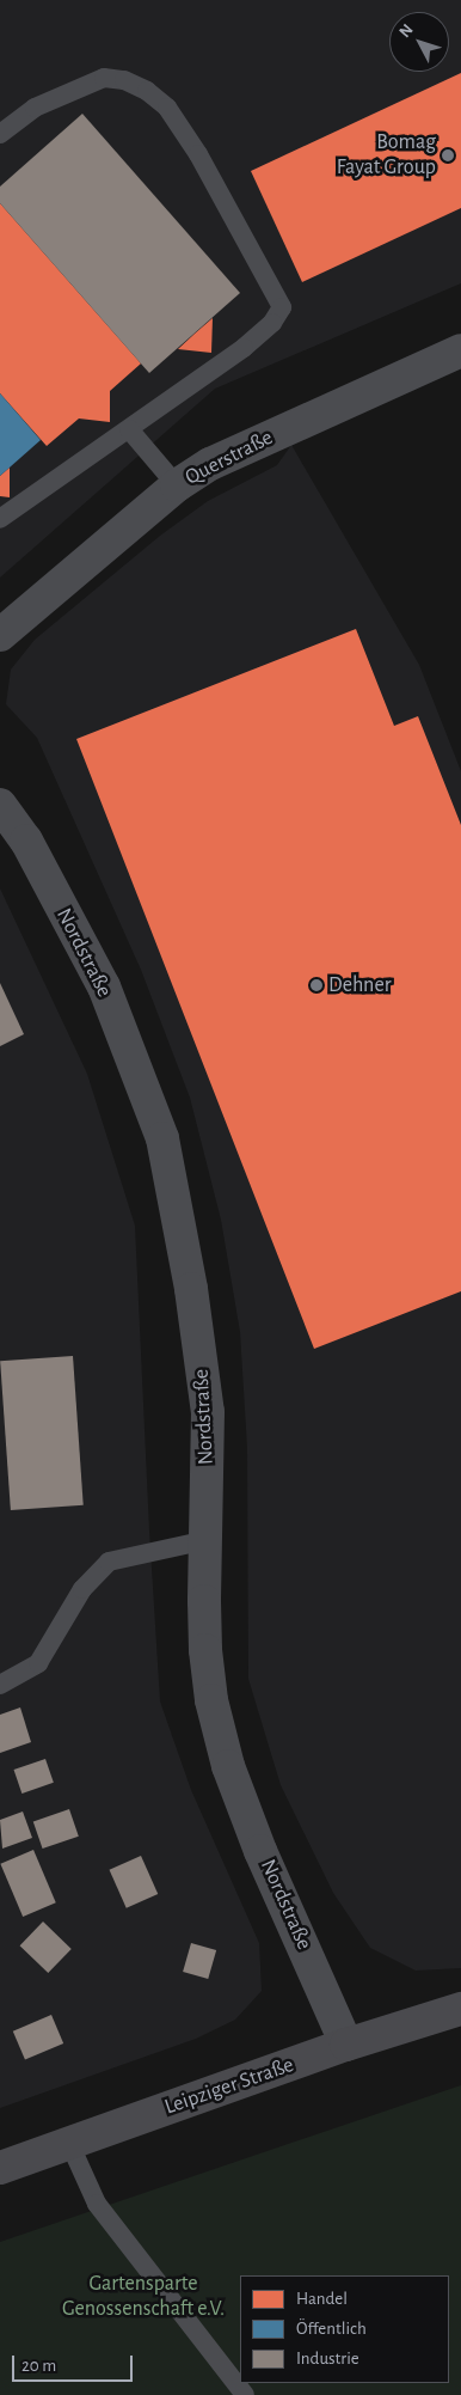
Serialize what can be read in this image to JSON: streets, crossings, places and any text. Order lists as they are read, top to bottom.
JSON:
{
  "streets": {
    "main road": ["Leipziger Straße"],
    "street": ["Querstraße", "Nordstraße"]
  },
  "crossings": [
    ["Nordstraße", "Leipziger Straße"]
  ],
  "parks": ["Gartensparte Genossenschaft e.V."],
  "places": ["Bomag Fayat Group", "Dehner"],
  "legend": ["Handel", "Öffentlich", "Industrie"],
  "scale_bar": "20 m",
  "north": "top left"
}
